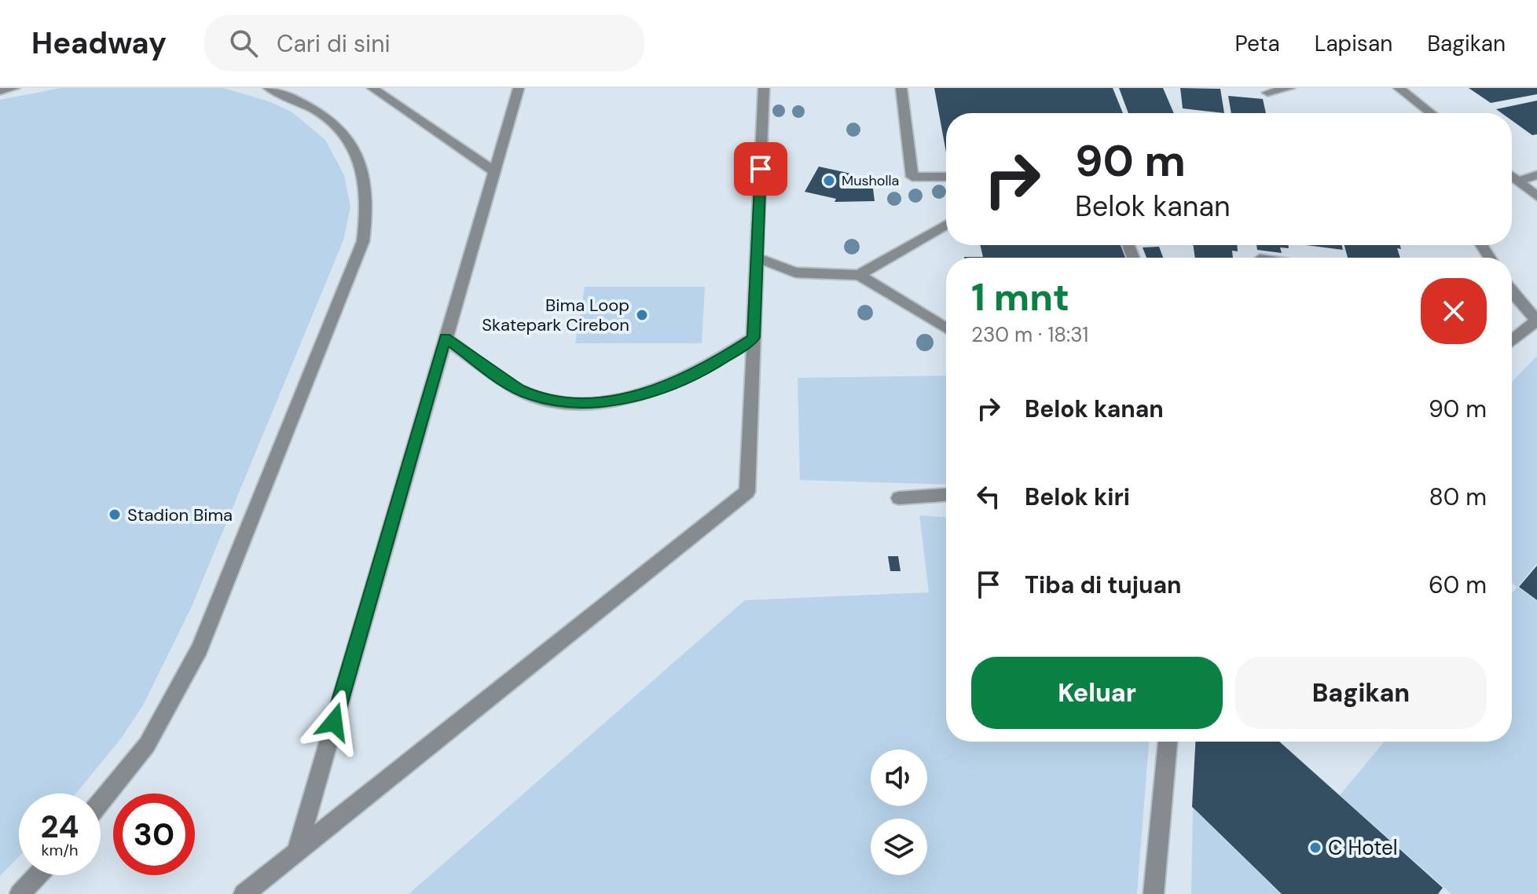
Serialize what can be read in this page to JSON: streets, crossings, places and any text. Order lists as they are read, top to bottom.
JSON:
{
  "places": [
    "Musholla",
    "Bima Loop Skatepark Cirebon",
    "Stadion Bima",
    "C Hotel"
  ],
  "page": {
    "header": "Headway",
    "search": "Cari di sini",
    "nav": ["Peta", "Lapisan", "Bagikan"],
    "turn": ["90 m", "Belok kanan"],
    "heading": ["1 mnt", "230 m · 18:31"],
    "list": [
      {
        "name": "Belok kanan",
        "value": "90 m"
      },
      {
        "name": "Belok kiri",
        "value": "80 m"
      },
      {
        "name": "Tiba di tujuan",
        "value": "60 m"
      }
    ],
    "buttons": ["Keluar", "Bagikan"],
    "speed": "24 km/h",
    "limit": "30"
  }
}
